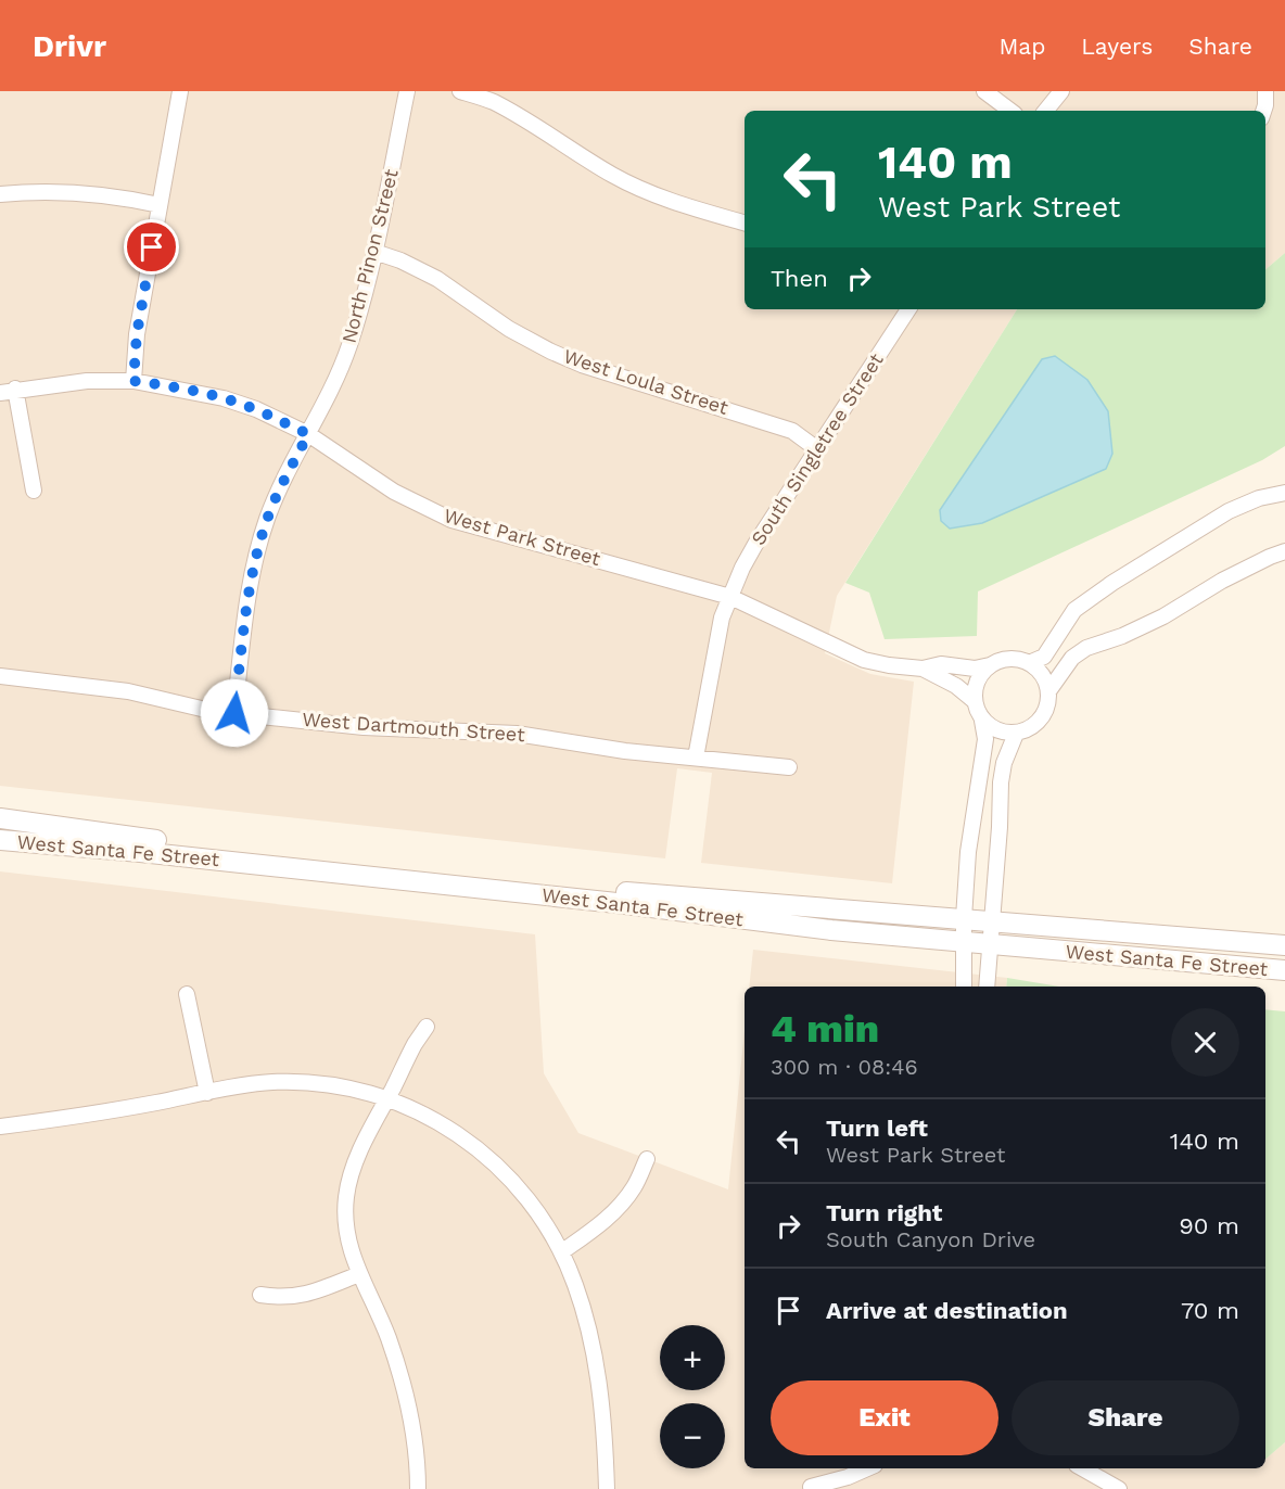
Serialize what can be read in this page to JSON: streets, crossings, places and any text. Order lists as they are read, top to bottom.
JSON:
{
  "streets": {
    "street": [
      "North Pinon Street",
      "West Loula Street",
      "South Singletree Street",
      "West Park Street",
      "West Dartmouth Street",
      "West Santa Fe Street"
    ]
  },
  "crossings": [
    ["North Pinon Street", "West Loula Street"],
    ["North Pinon Street", "West Park Street"],
    ["North Pinon Street", "West Dartmouth Street"],
    ["West Loula Street", "South Singletree Street"],
    ["South Singletree Street", "West Park Street"],
    ["South Singletree Street", "West Dartmouth Street"]
  ],
  "page": {
    "header": "Drivr",
    "nav": ["Map", "Layers", "Share"],
    "turn": ["140 m", "West Park Street"],
    "then": "Then",
    "heading": ["4 min", "300 m · 08:46"],
    "list": [
      {
        "name": "Turn left",
        "note": "West Park Street",
        "value": "140 m"
      },
      {
        "name": "Turn right",
        "note": "South Canyon Drive",
        "value": "90 m"
      },
      {
        "name": "Arrive at destination",
        "value": "70 m"
      }
    ],
    "map_buttons": ["+", "−"],
    "buttons": ["Exit", "Share"]
  }
}
